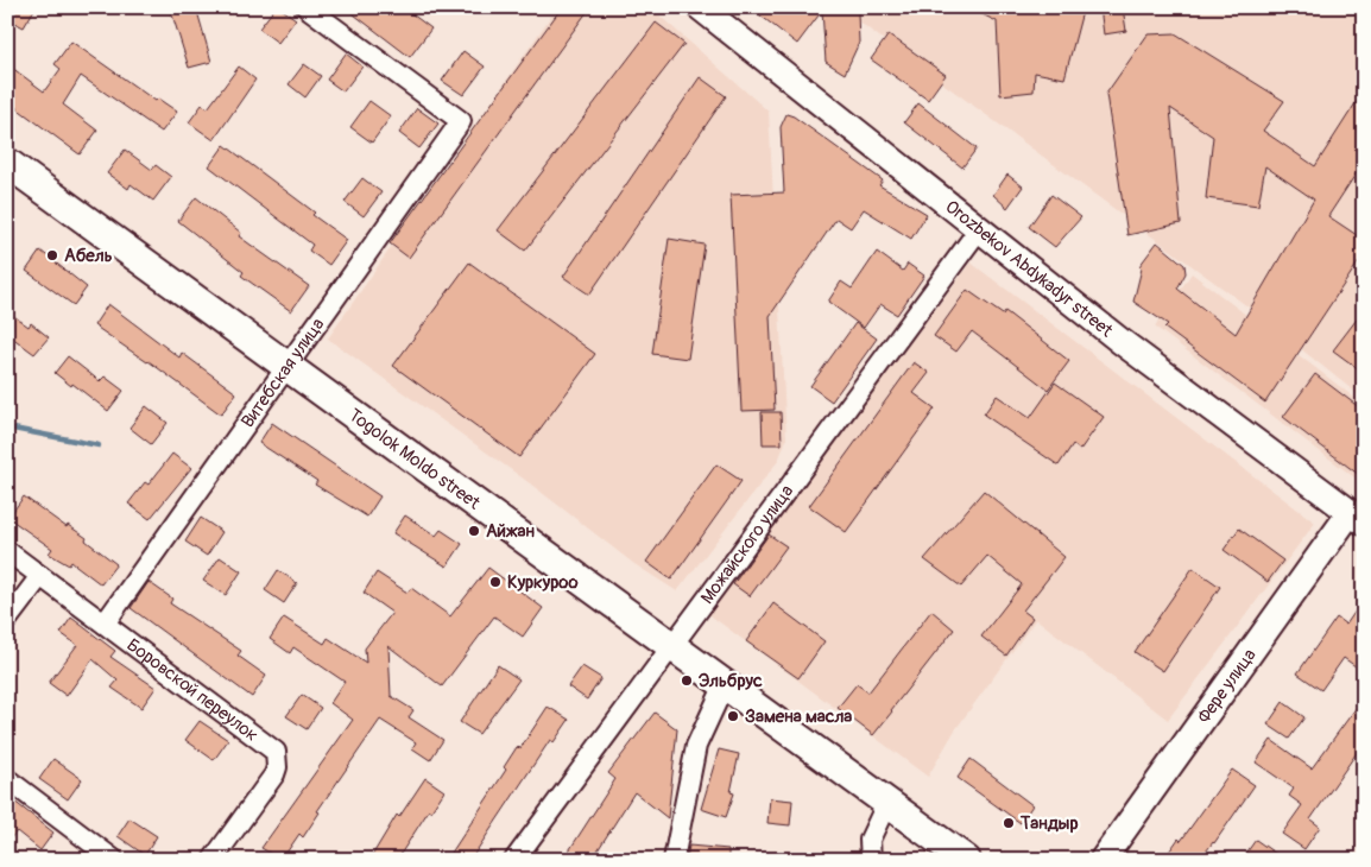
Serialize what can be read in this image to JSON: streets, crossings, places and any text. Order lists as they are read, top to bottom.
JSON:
{
  "streets": {
    "main road": ["Togolok Moldo street"],
    "street": [
      "Orozbekov Abdykadyr street",
      "Витебская улица",
      "Можайского улица",
      "Фере улица",
      "Боровской переулок"
    ]
  },
  "crossings": [
    ["Orozbekov Abdykadyr street", "Можайского улица"],
    ["Orozbekov Abdykadyr street", "Фере улица"],
    ["Витебская улица", "Togolok Moldo street"],
    ["Витебская улица", "Боровской переулок"],
    ["Togolok Moldo street", "Можайского улица"]
  ],
  "places": [
    "Абель",
    "Айжан",
    "Куркуроо",
    "Эльбрус",
    "Замена масла",
    "Тандыр"
  ]
}
